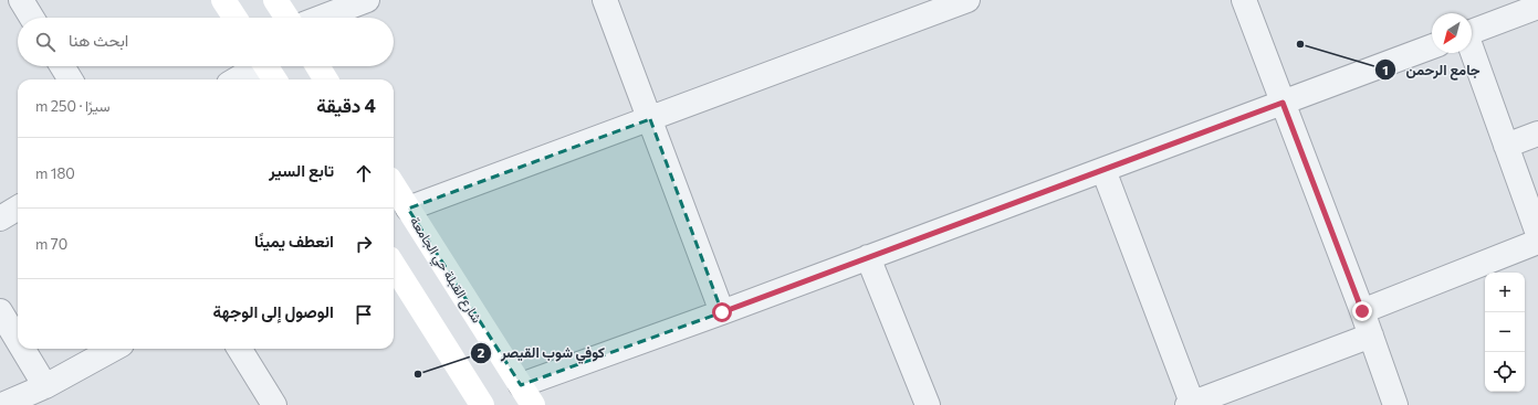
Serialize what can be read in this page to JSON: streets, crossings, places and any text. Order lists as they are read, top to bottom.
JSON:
{
  "streets": {
    "main road": ["شارع القبلة حي الجامعة"]
  },
  "places": ["جامع الرحمن", "كوفي شوب القيصر"],
  "north": "bottom left",
  "page": {
    "search": "ابحث هنا",
    "heading": ["4 دقيقة", "سيرًا · 250 m"],
    "list": [
      ["تابع السير", "180 m"],
      ["انعطف يمينًا", "70 m"],
      "الوصول إلى الوجهة"
    ],
    "map_buttons": ["+", "−"]
  }
}
